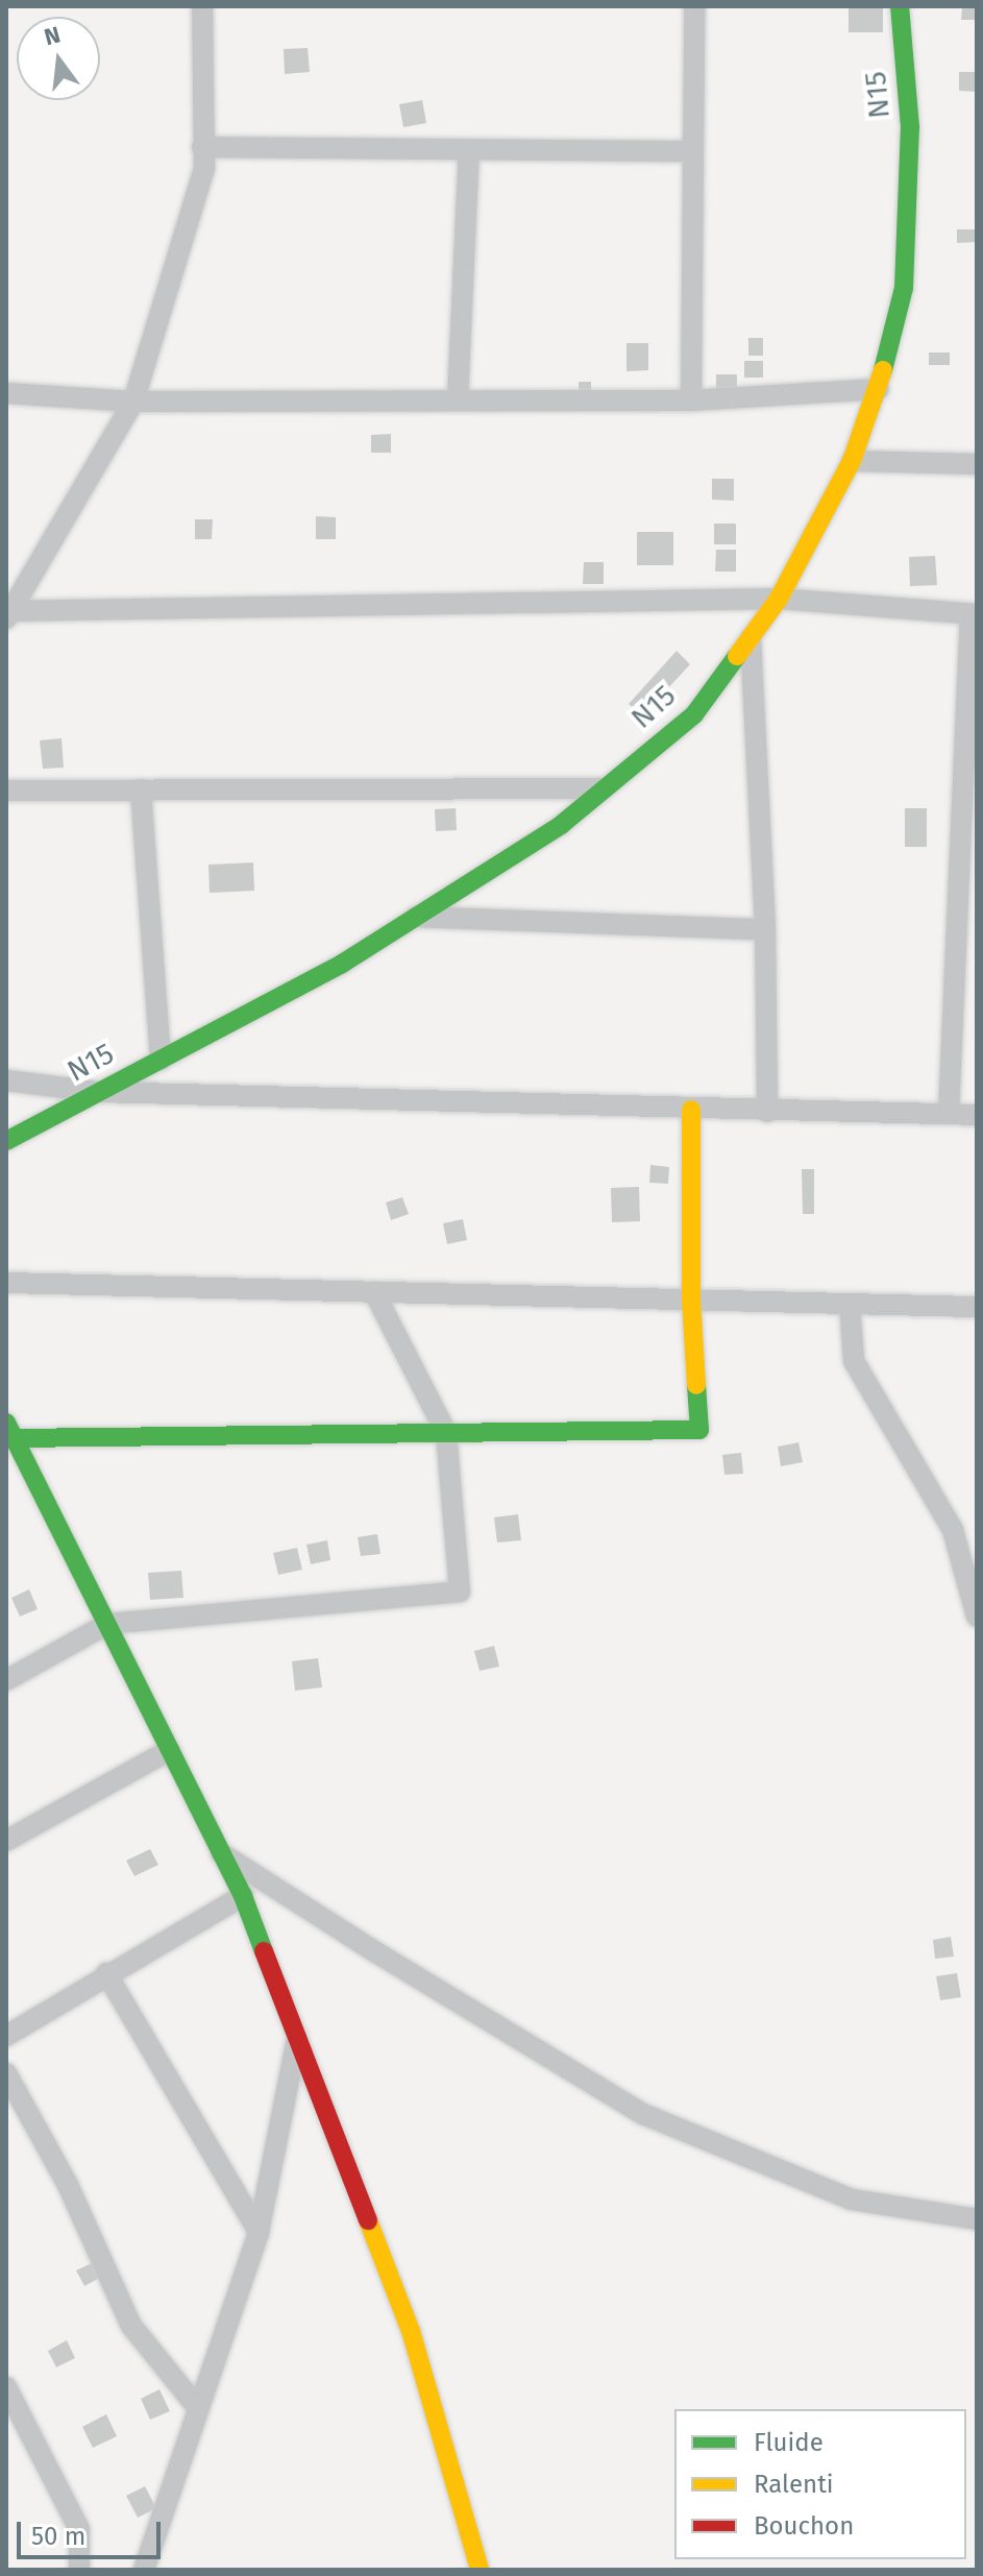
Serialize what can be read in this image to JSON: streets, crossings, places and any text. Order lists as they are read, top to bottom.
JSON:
{
  "streets": {
    "street": ["N15"]
  },
  "legend": ["Fluide", "Ralenti", "Bouchon"],
  "scale_bar": "50 m",
  "north": "top"
}
